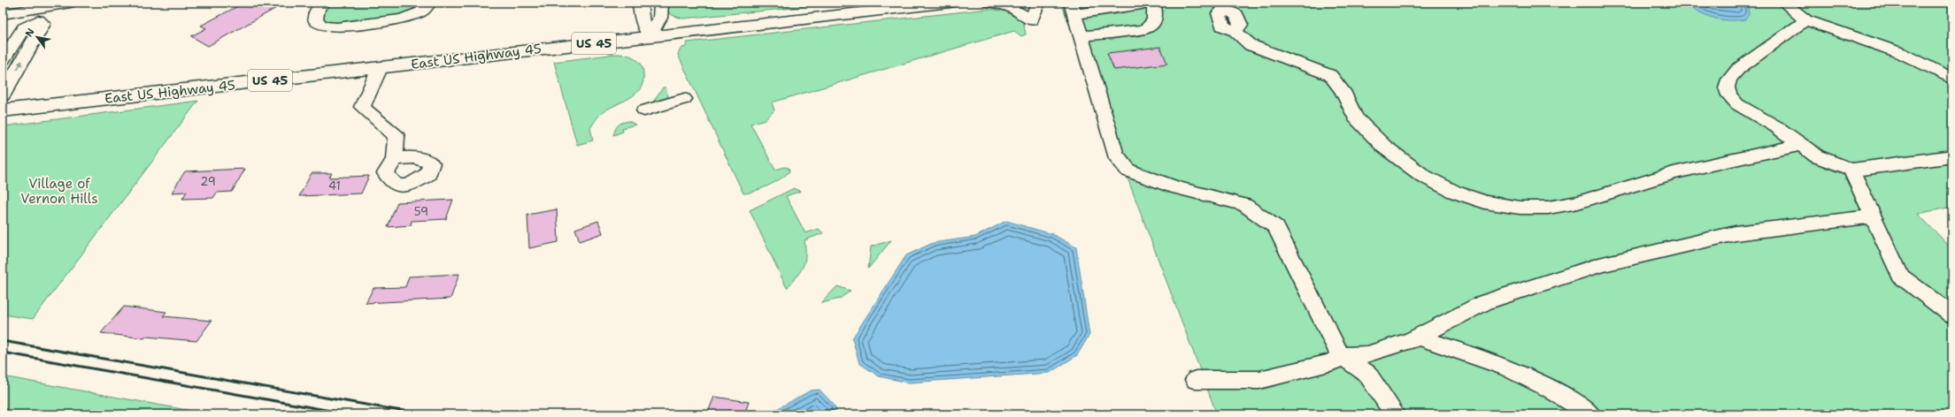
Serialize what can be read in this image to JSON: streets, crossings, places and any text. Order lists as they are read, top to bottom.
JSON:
{
  "streets": {
    "main road": ["US 45", "East US Highway 45"]
  },
  "parks": ["Village of Vernon Hills"],
  "house_numbers": ["29", "41", "59"],
  "north": "top left"
}
